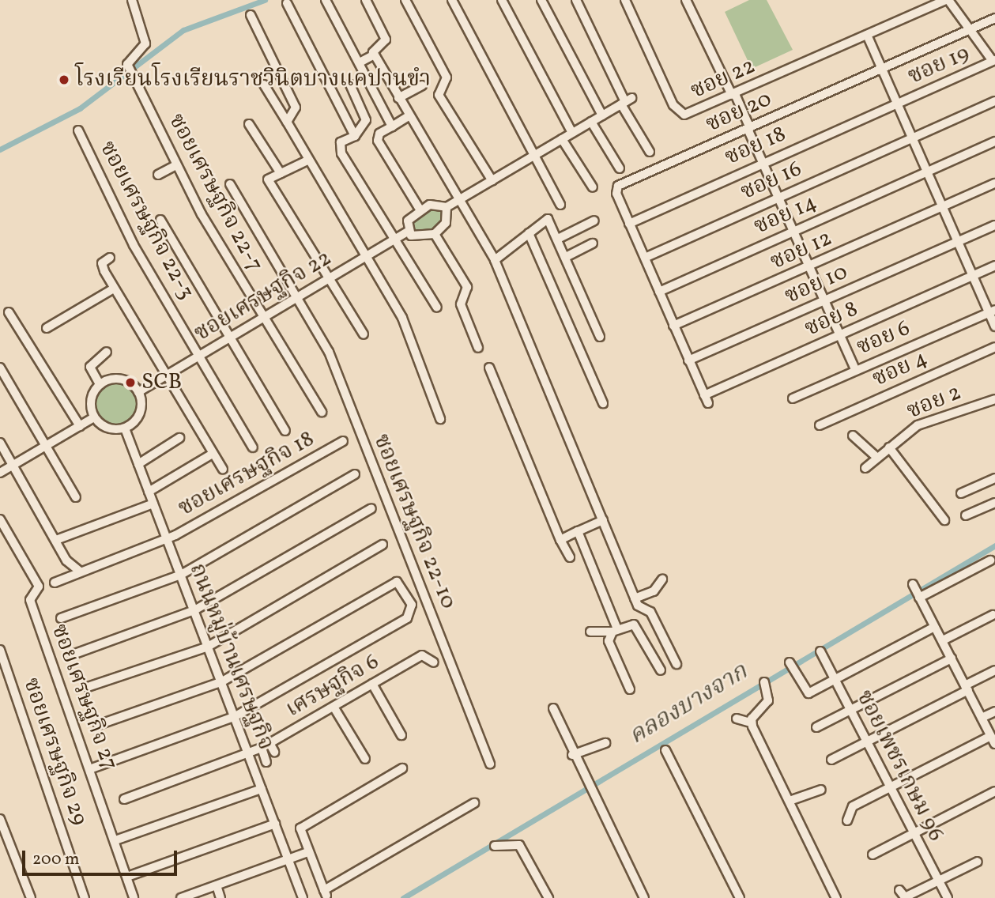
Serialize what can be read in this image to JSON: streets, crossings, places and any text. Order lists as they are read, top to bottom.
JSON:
{
  "streets": {
    "street": [
      "ซอย 19",
      "ซอย 22",
      "ซอย 20",
      "ซอย 18",
      "ซอย 16",
      "ซอยเศรษฐกิจ 22-7",
      "ซอย 14",
      "ซอยเศรษฐกิจ 22-3",
      "ซอย 12",
      "ซอย 10",
      "ซอยเศรษฐกิจ 22",
      "ซอย 8",
      "ซอย 6",
      "ซอย 4",
      "ซอย 2",
      "ซอยเศรษฐกิจ 18",
      "ซอยเศรษฐกิจ 22-10",
      "ถนนหมู่บ้านเศรษฐกิจ",
      "เศรษฐกิจ 6",
      "ซอยเศรษฐกิจ 27",
      "ซอยเศรษฐกิจ 29",
      "ซอยเพชรเกษม 96"
    ]
  },
  "crossings": [
    ["ซอย 19", "ซอย 18"],
    ["ซอย 20", "ซอย 18"],
    ["ซอยเศรษฐกิจ 22-7", "ซอยเศรษฐกิจ 22"],
    ["ซอยเศรษฐกิจ 22-3", "ซอยเศรษฐกิจ 22"],
    ["ซอยเศรษฐกิจ 22", "ซอยเศรษฐกิจ 22-10"],
    ["ซอยเศรษฐกิจ 22", "ถนนหมู่บ้านเศรษฐกิจ"],
    ["ซอยเศรษฐกิจ 18", "ถนนหมู่บ้านเศรษฐกิจ"],
    ["ถนนหมู่บ้านเศรษฐกิจ", "เศรษฐกิจ 6"]
  ],
  "water": ["คลองบางจาก"],
  "places": ["โรงเรียนโรงเรียนราชวินิตบางแคปานขำ", "SCB"],
  "scale_bar": "200 m"
}
